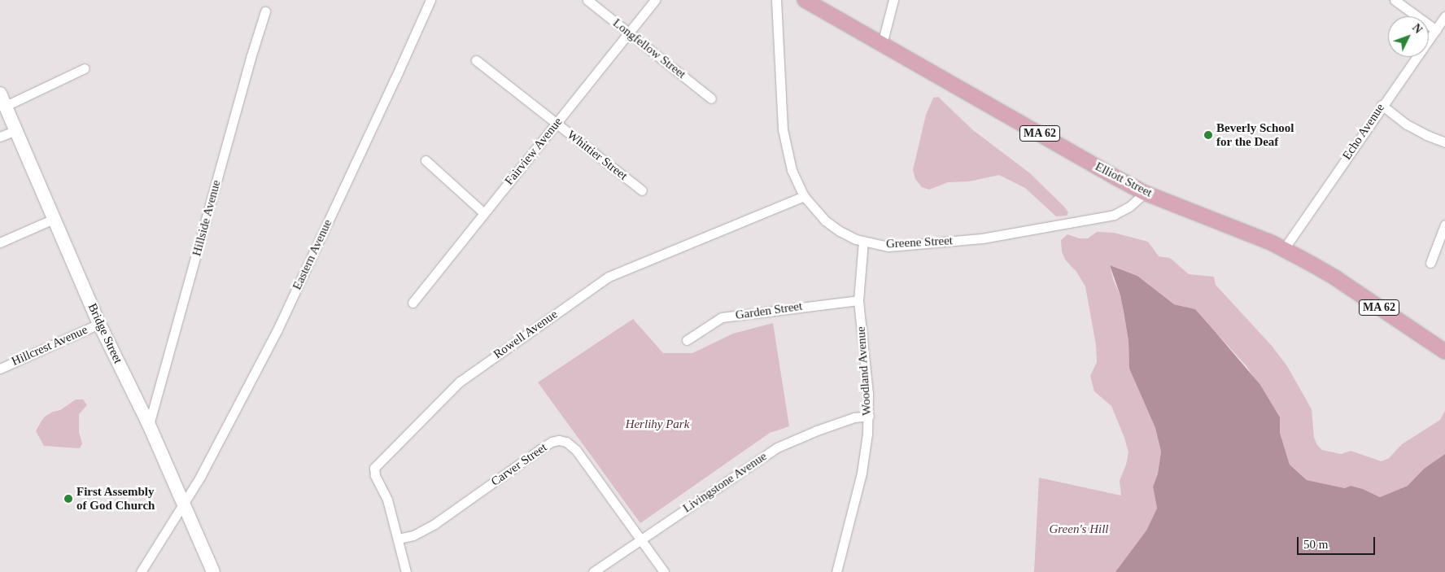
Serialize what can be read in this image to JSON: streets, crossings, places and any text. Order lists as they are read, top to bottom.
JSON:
{
  "streets": {
    "main road": ["MA 62", "Elliott Street", "Bridge Street"],
    "street": [
      "Longfellow Street",
      "Echo Avenue",
      "Fairview Avenue",
      "Whittier Street",
      "Hillside Avenue",
      "Greene Street",
      "Eastern Avenue",
      "Garden Street",
      "Rowell Avenue",
      "Hillcrest Avenue",
      "Woodland Avenue",
      "Carver Street",
      "Livingstone Avenue"
    ]
  },
  "crossings": [
    ["Longfellow Street", "Fairview Avenue"],
    ["Echo Avenue", "Elliott Street"],
    ["Fairview Avenue", "Whittier Street"],
    ["Elliott Street", "Greene Street"],
    ["Hillside Avenue", "Bridge Street"],
    ["Greene Street", "Rowell Avenue"],
    ["Greene Street", "Woodland Avenue"],
    ["Eastern Avenue", "Bridge Street"],
    ["Garden Street", "Woodland Avenue"],
    ["Bridge Street", "Hillcrest Avenue"],
    ["Rowell Avenue", "Carver Street"],
    ["Woodland Avenue", "Livingstone Avenue"],
    ["Carver Street", "Livingstone Avenue"]
  ],
  "parks": ["Herlihy Park", "Green's Hill"],
  "places": ["Beverly School for the Deaf", "First Assembly of God Church"],
  "scale_bar": "50 m",
  "north": "top right"
}
